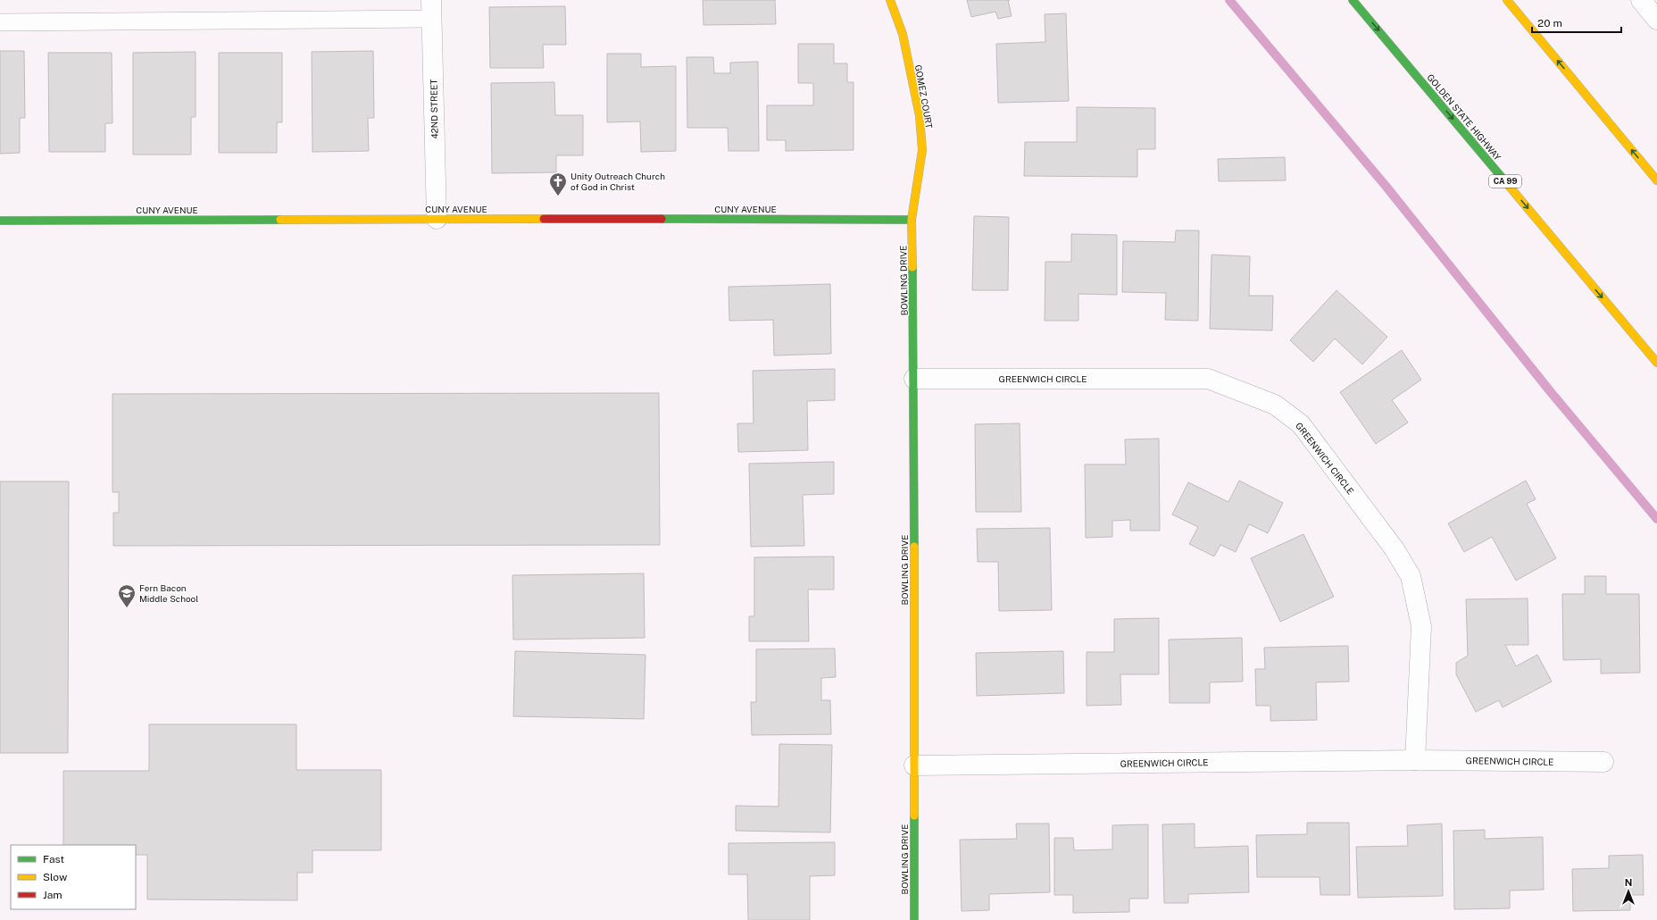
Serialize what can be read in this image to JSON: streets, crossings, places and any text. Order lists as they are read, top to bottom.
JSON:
{
  "streets": {
    "main road": [
      "GOMEZ COURT",
      "GOLDEN STATE HIGHWAY",
      "CA 99",
      "CUNY AVENUE",
      "BOWLING DRIVE"
    ],
    "street": ["42ND STREET", "GREENWICH CIRCLE"]
  },
  "crossings": [
    ["GOMEZ COURT", "CUNY AVENUE"],
    ["GOMEZ COURT", "BOWLING DRIVE"],
    ["42ND STREET", "CUNY AVENUE"],
    ["CUNY AVENUE", "BOWLING DRIVE"],
    ["BOWLING DRIVE", "GREENWICH CIRCLE"]
  ],
  "one_way": ["GOLDEN STATE HIGHWAY"],
  "places": {
    "church": ["Unity Outreach Church of God in Christ"],
    "school or university": ["Fern Bacon Middle School"]
  },
  "legend": ["Fast", "Slow", "Jam"],
  "scale_bar": "20 m",
  "north": "top"
}
